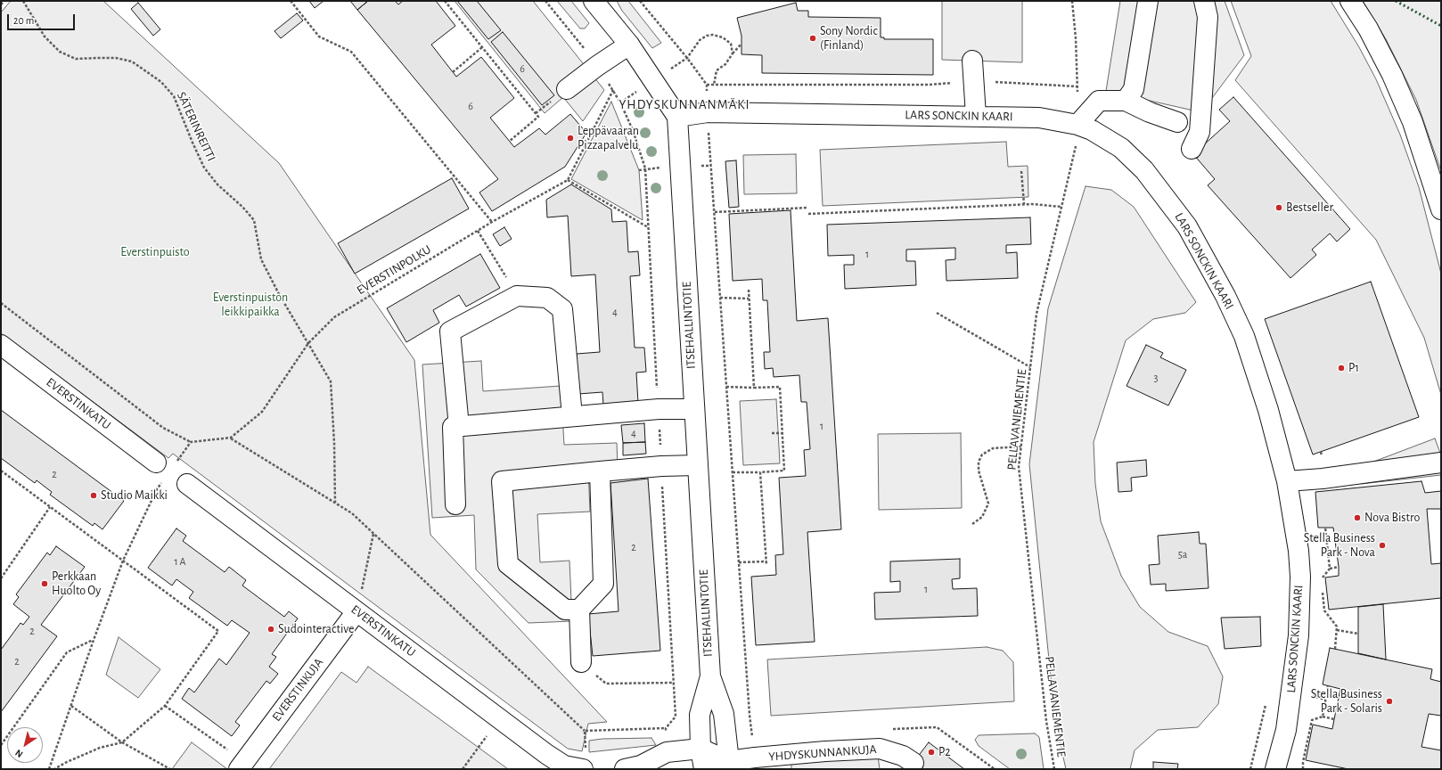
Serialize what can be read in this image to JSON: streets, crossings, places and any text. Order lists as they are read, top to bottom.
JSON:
{
  "streets": {
    "main road": [
      "LARS SONCKIN KAARI",
      "ITSEHALLINTOTIE",
      "EVERSTINKATU",
      "EVERSTINKUJA",
      "YHDYSKUNNANKUJA"
    ],
    "path": ["SÄTERINREITTI", "EVERSTINPOLKU", "PELLAVANIEMENTIE"]
  },
  "crossings": [
    ["LARS SONCKIN KAARI", "ITSEHALLINTOTIE"],
    ["LARS SONCKIN KAARI", "PELLAVANIEMENTIE"],
    ["SÄTERINREITTI", "EVERSTINPOLKU"],
    ["ITSEHALLINTOTIE", "YHDYSKUNNANKUJA"],
    ["EVERSTINKATU", "EVERSTINKUJA"]
  ],
  "districts": ["YHDYSKUNNANMÄKI"],
  "parks": ["Everstinpuisto", "Everstinpuiston leikkipaikka"],
  "places": [
    "Sony Nordic (Finland)",
    "Leppävaaran Pizzapalvelu",
    "Bestseller",
    "P1",
    "Studio Maikki",
    "Nova Bistro",
    "Stella Business Park - Nova",
    "Perkkaan Huolto Oy",
    "Sudointeractive",
    "Stella Business Park - Solaris",
    "P2"
  ],
  "house_numbers": [
    "6",
    "6",
    "1",
    "4",
    "3",
    "1",
    "4",
    "2",
    "2",
    "5a",
    "1 A",
    "1",
    "2",
    "2"
  ],
  "scale_bar": "20 m",
  "north": "bottom left"
}
